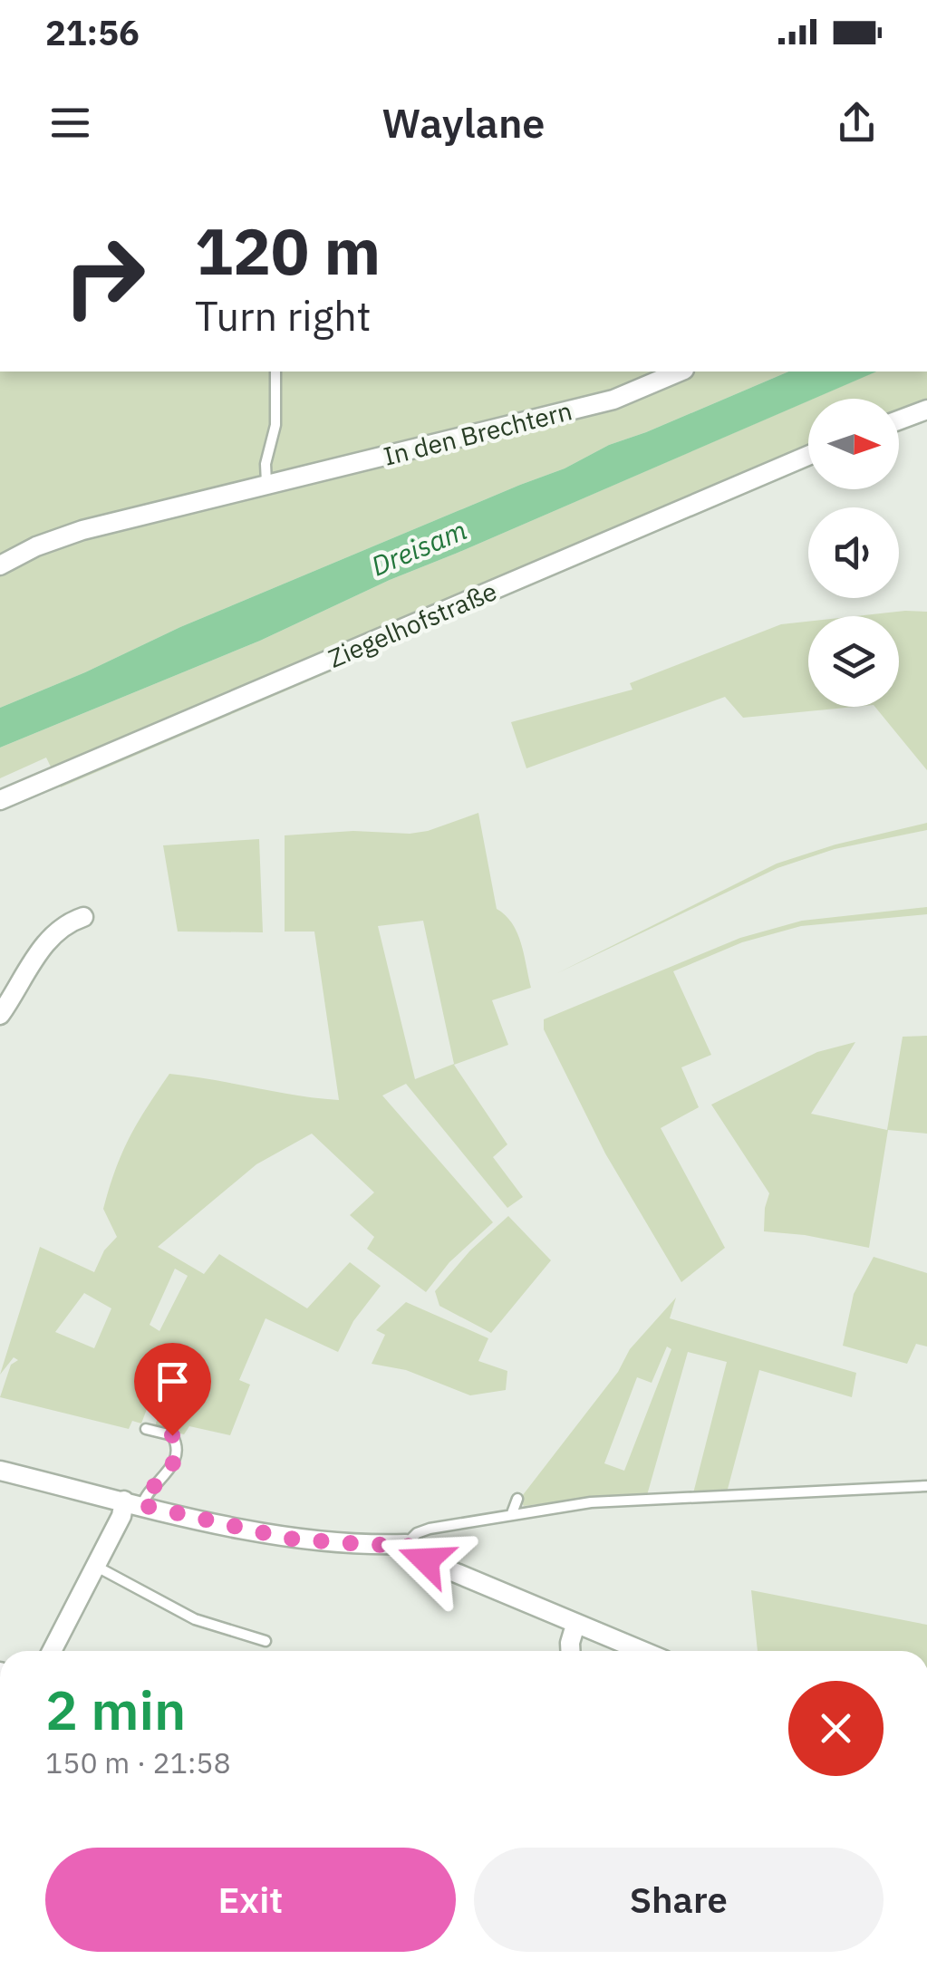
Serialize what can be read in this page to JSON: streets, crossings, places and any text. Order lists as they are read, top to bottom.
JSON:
{
  "streets": {
    "street": ["In den Brechtern", "Ziegelhofstraße"]
  },
  "water": ["Dreisam"],
  "north": "right",
  "page": {
    "status": "21:56",
    "header": "Waylane",
    "turn": ["120 m", "Turn right"],
    "heading": ["2 min", "150 m · 21:58"],
    "buttons": ["Exit", "Share"]
  }
}
